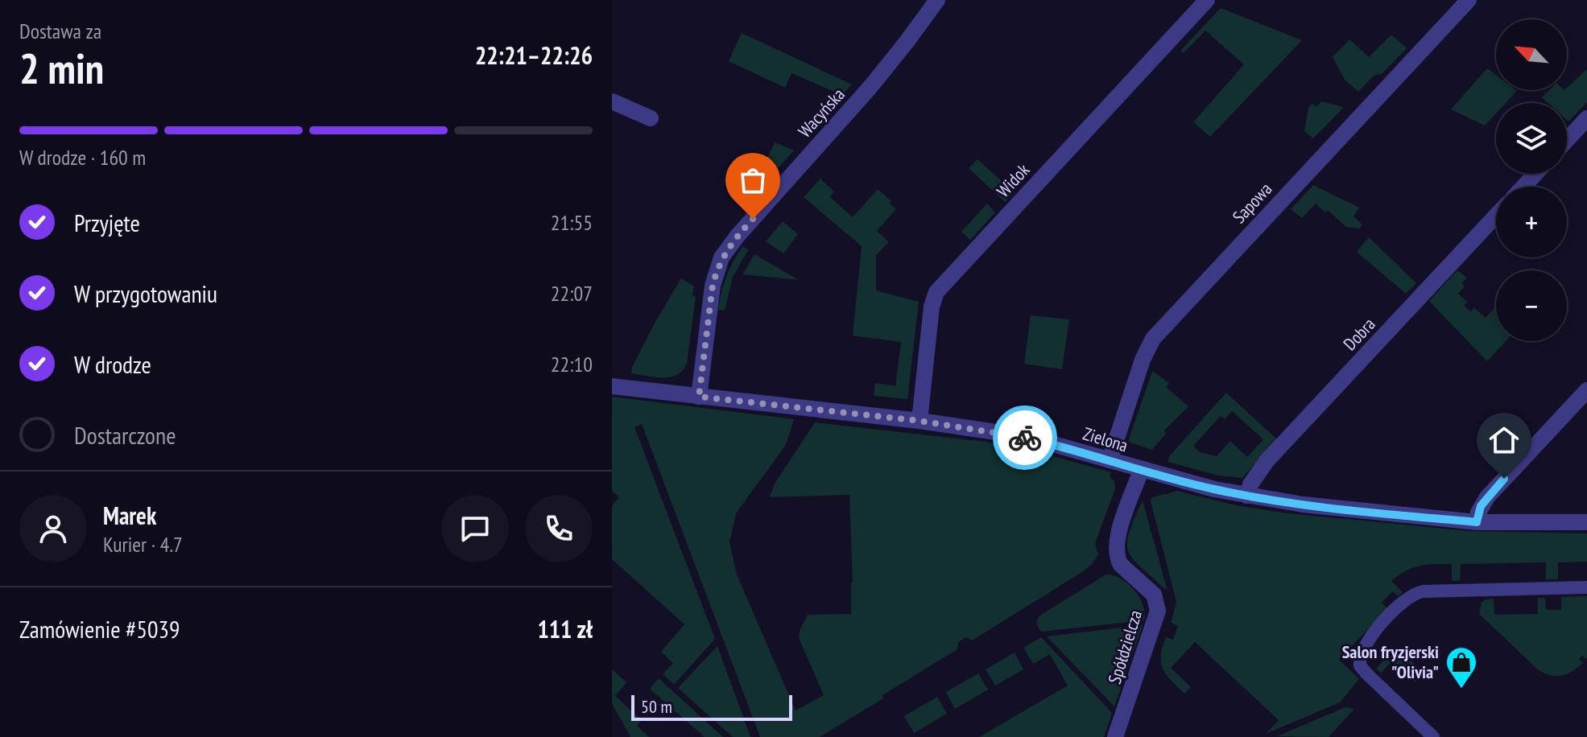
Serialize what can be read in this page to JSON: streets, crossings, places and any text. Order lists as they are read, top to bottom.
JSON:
{
  "streets": {
    "street": [
      "Wacyńska",
      "Widok",
      "Sapowa",
      "Dobra",
      "Zielona",
      "Spółdzielcza"
    ]
  },
  "crossings": [
    ["Wacyńska", "Zielona"],
    ["Widok", "Zielona"],
    ["Sapowa", "Zielona"],
    ["Dobra", "Zielona"],
    ["Zielona", "Spółdzielcza"]
  ],
  "places": {
    "shop": ["Salon fryzjerski \"Olivia\""]
  },
  "scale_bar": "50 m",
  "north": "top left",
  "page": {
    "heading": ["2 min", "Dostawa za", "22:21–22:26"],
    "panel": [
      "Marek",
      "Kurier · 4.7",
      "Zamówienie #5039",
      "111 zł"
    ],
    "map_buttons": ["+", "−"],
    "bar": "W drodze · 160 m",
    "list": [
      ["Przyjęte", "21:55"],
      ["W przygotowaniu", "22:07"],
      ["W drodze", "22:10"],
      "Dostarczone"
    ],
    "scale": "50 m"
  }
}
